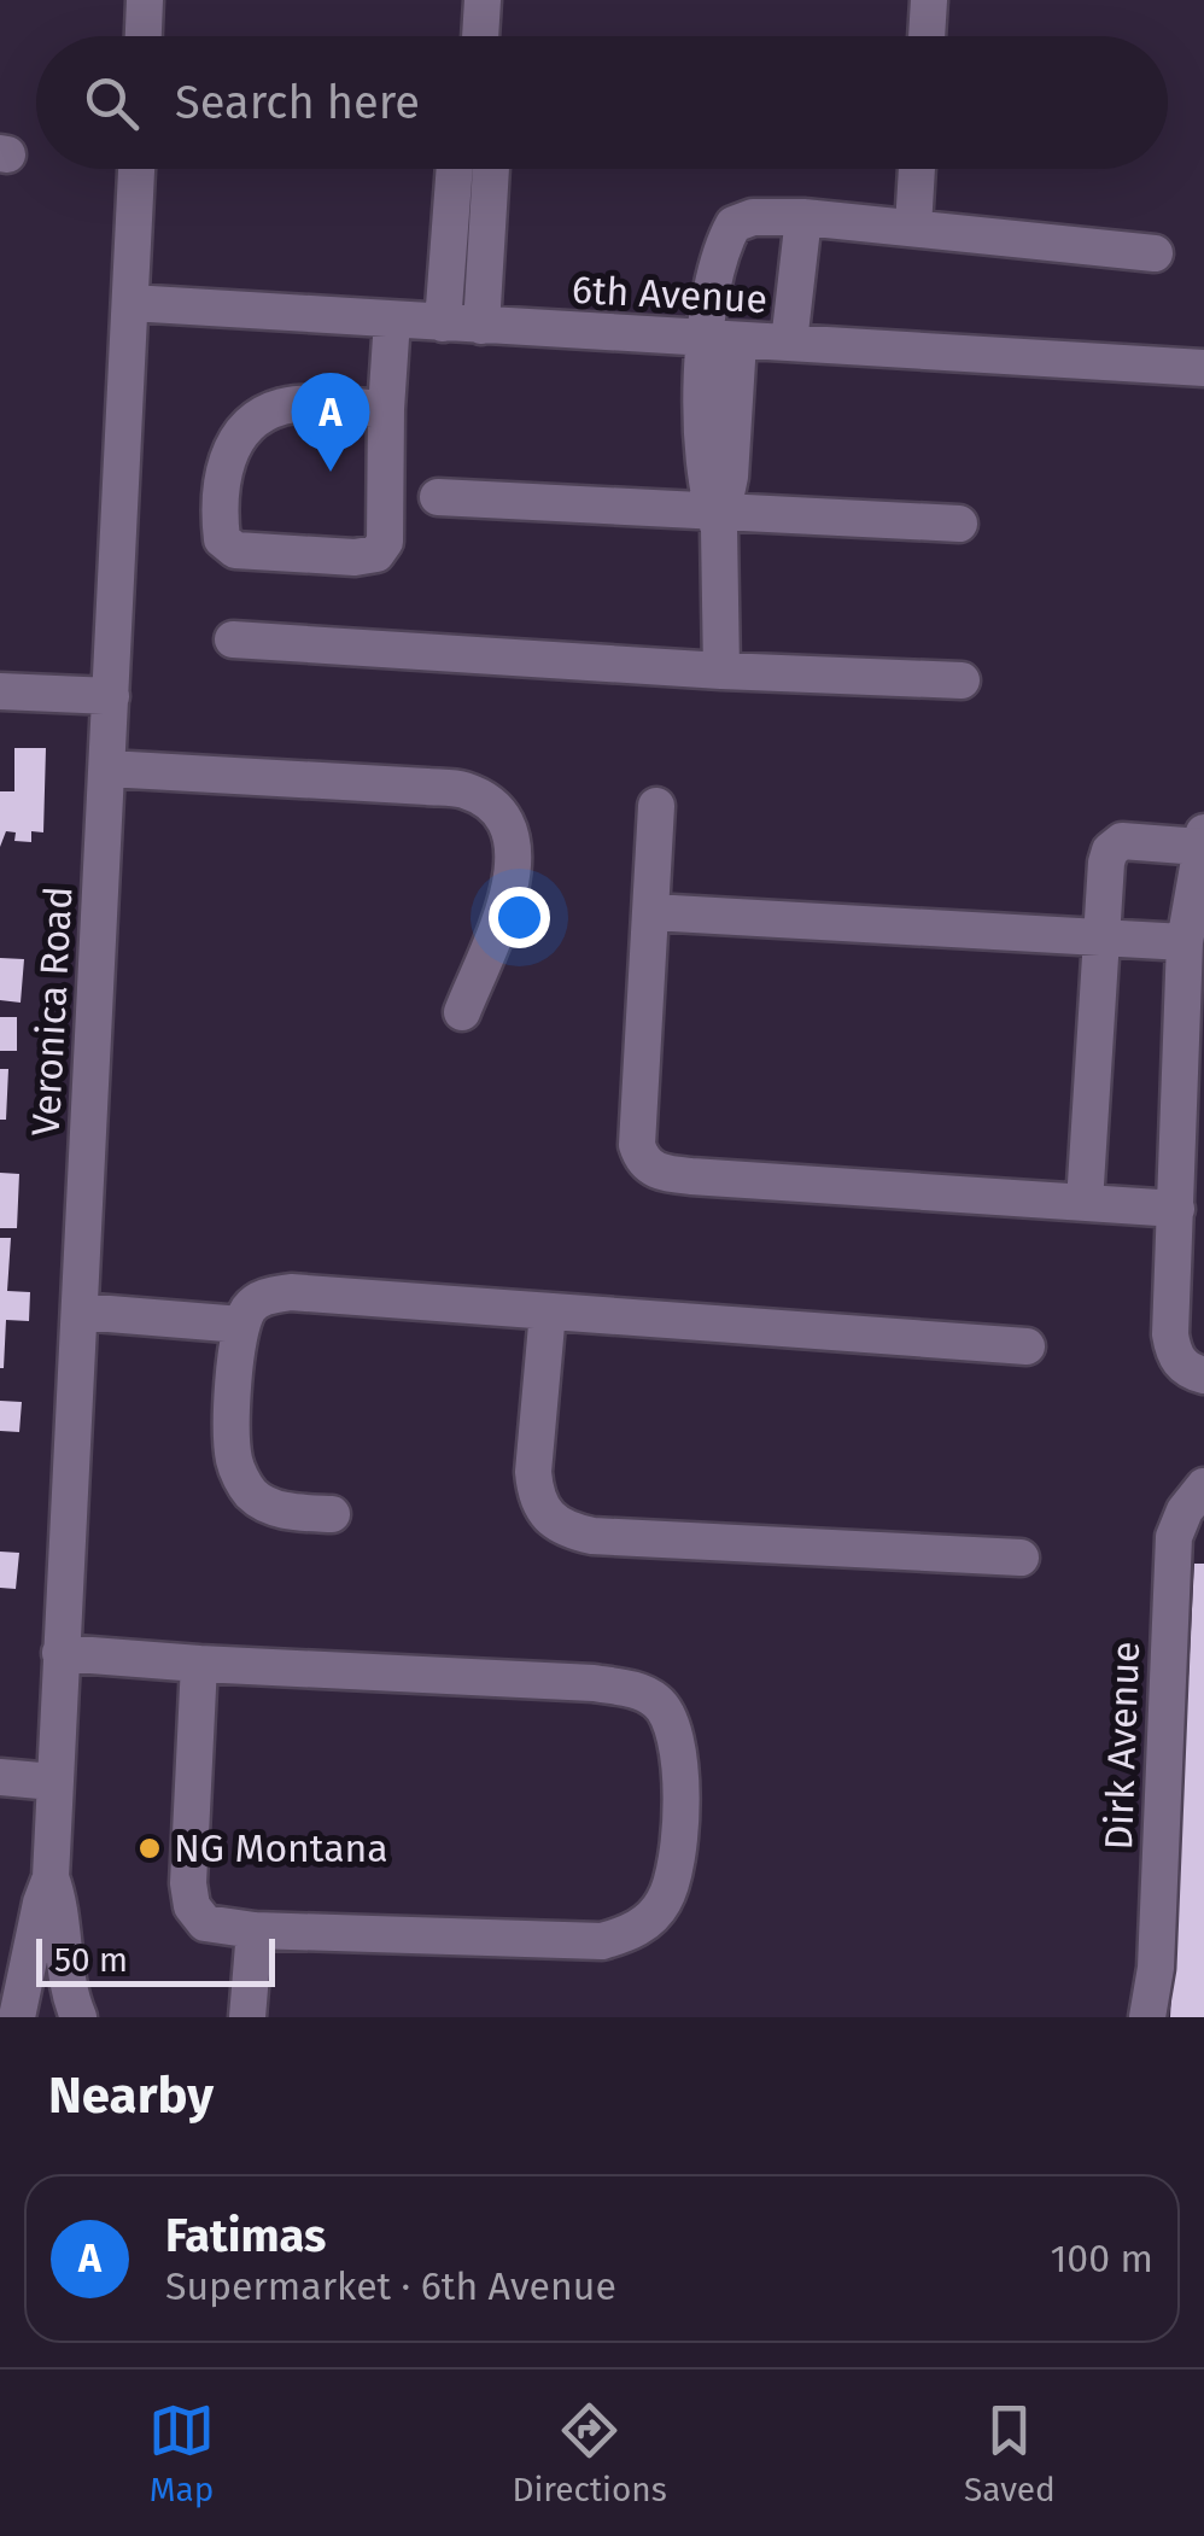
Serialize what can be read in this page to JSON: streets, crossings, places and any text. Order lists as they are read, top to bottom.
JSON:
{
  "streets": {
    "street": ["6th Avenue", "Veronica Road", "Dirk Avenue"]
  },
  "crossings": [
    ["6th Avenue", "Veronica Road"]
  ],
  "places": ["NG Montana"],
  "scale_bar": "50 m",
  "page": {
    "search": "Search here",
    "pins": "A",
    "scale": "50 m",
    "heading": "Nearby",
    "list": [
      {
        "mark": "A",
        "name": "Fatimas",
        "note": "Supermarket · 6th Avenue",
        "value": "100 m"
      }
    ],
    "nav": ["Map", "Directions", "Saved"]
  }
}
